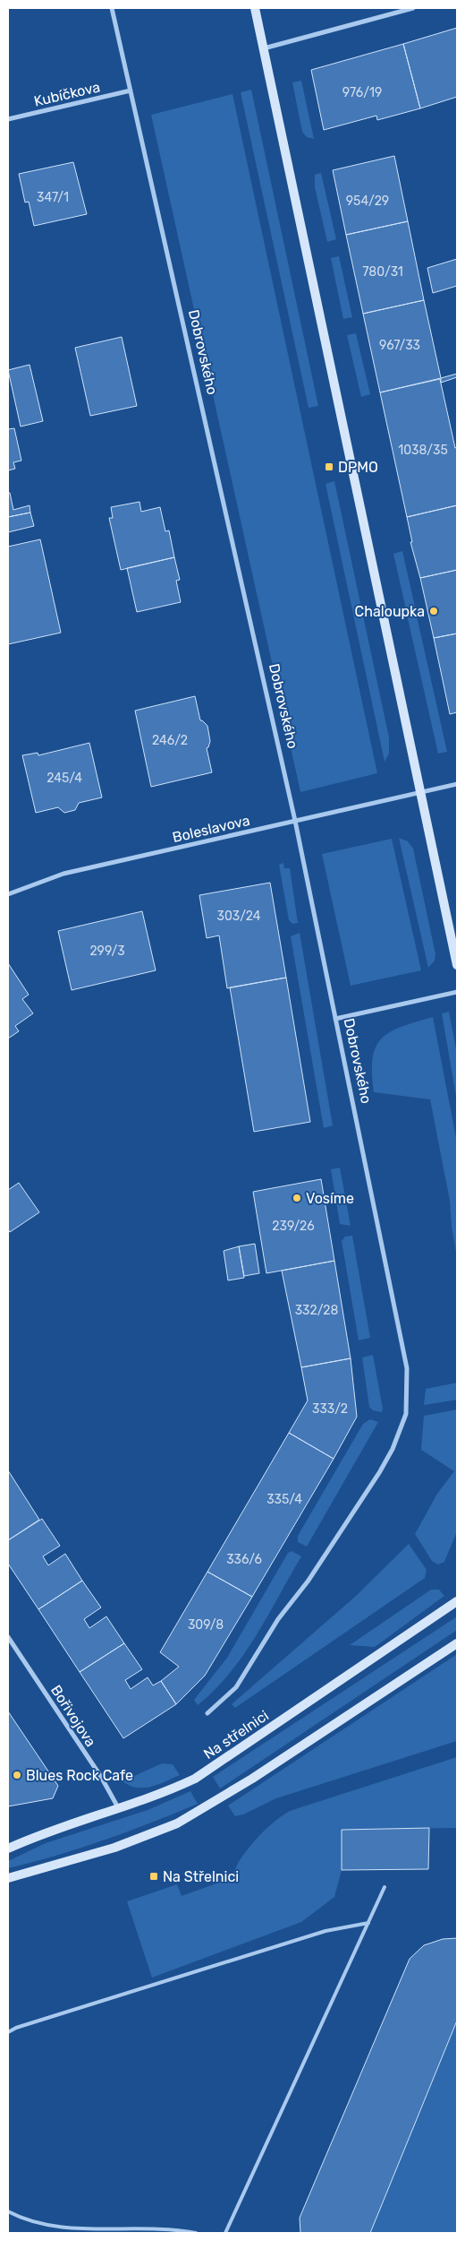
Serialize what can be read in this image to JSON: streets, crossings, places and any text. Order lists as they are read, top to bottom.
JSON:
{
  "streets": {
    "main road": ["Na střelnici"],
    "street": [
      "Kubíčkova",
      "Dobrovského",
      "Boleslavova",
      "Bořivojova"
    ]
  },
  "crossings": [
    ["Kubíčkova", "Dobrovského"],
    ["Dobrovského", "Boleslavova"],
    ["Bořivojova", "Na střelnici"]
  ],
  "places": {
    "transit": ["DPMO", "Na Střelnici"],
    "other": ["Chaloupka", "Vosíme", "Blues Rock Cafe"]
  },
  "house_numbers": [
    "976/19",
    "347/1",
    "954/29",
    "780/31",
    "967/33",
    "1038/35",
    "246/2",
    "245/4",
    "303/24",
    "299/3",
    "239/26",
    "332/28",
    "333/2",
    "335/4",
    "336/6",
    "309/8"
  ]
}
